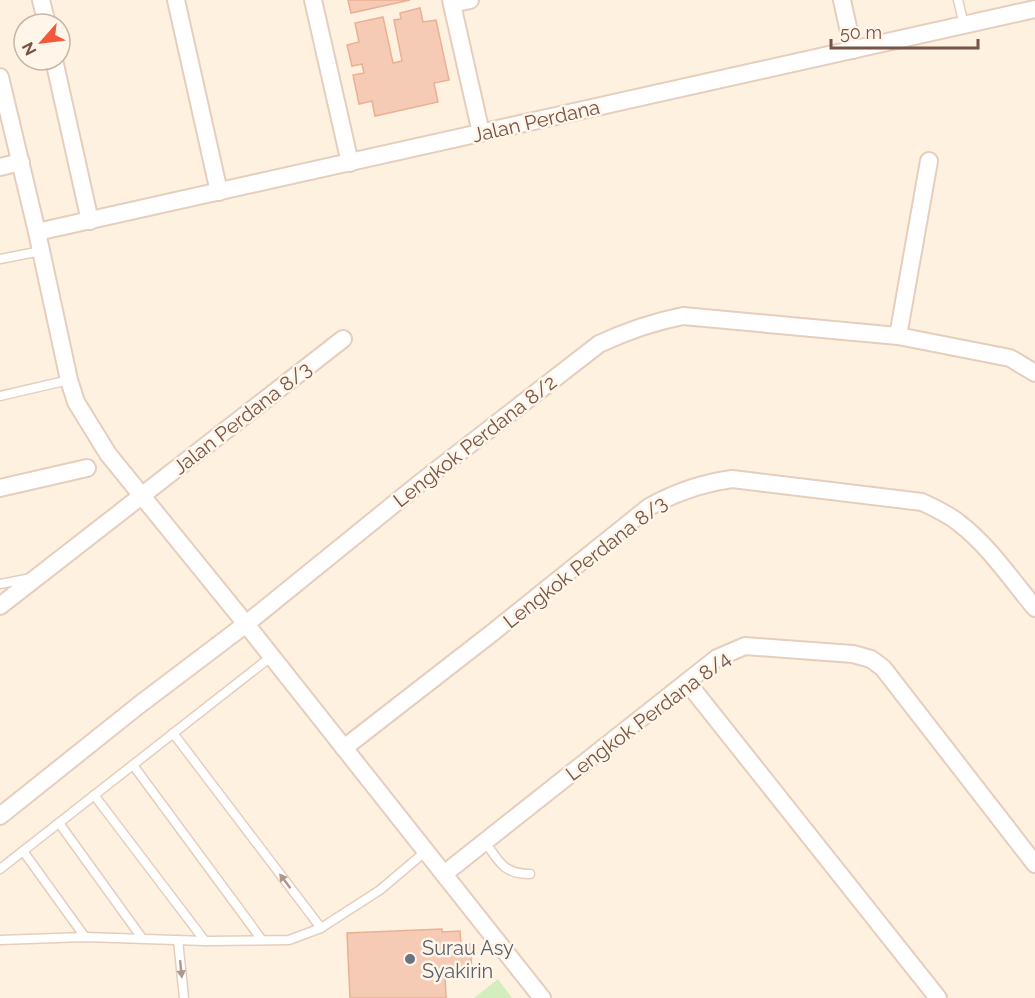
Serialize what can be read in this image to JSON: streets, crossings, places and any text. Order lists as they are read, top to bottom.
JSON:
{
  "streets": {
    "street": [
      "Jalan Perdana",
      "Jalan Perdana 8/3",
      "Lengkok Perdana 8/2",
      "Lengkok Perdana 8/3",
      "Lengkok Perdana 8/4"
    ]
  },
  "places": ["Surau Asy Syakirin"],
  "scale_bar": "50 m",
  "north": "bottom left"
}
